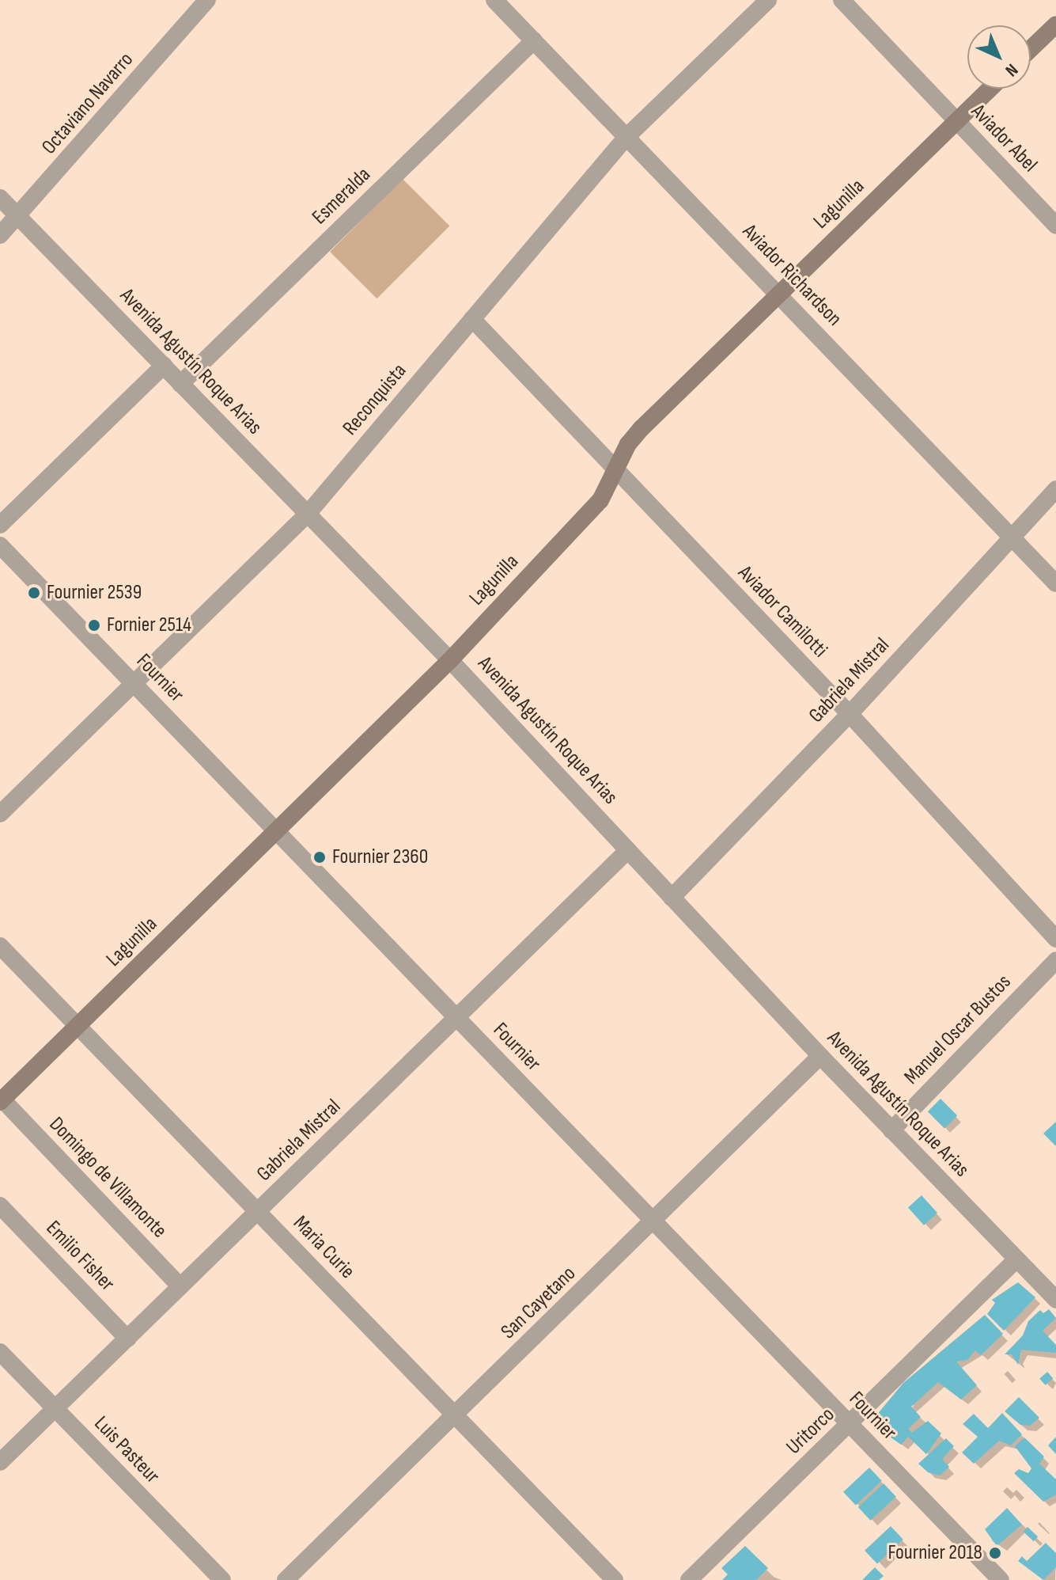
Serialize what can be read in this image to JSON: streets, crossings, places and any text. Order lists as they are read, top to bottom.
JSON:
{
  "streets": {
    "main road": ["Lagunilla"],
    "street": [
      "Octaviano Navarro",
      "Aviador Abel",
      "Esmeralda",
      "Aviador Richardson",
      "Avenida Agustín Roque Arias",
      "Reconquista",
      "Aviador Camilotti",
      "Fournier",
      "Gabriela Mistral",
      "Manuel Oscar Bustos",
      "Domingo de Villamonte",
      "Maria Curie",
      "Emilio Fisher",
      "San Cayetano",
      "Uritorco",
      "Luis Pasteur"
    ]
  },
  "crossings": [
    ["Octaviano Navarro", "Avenida Agustín Roque Arias"],
    ["Aviador Abel", "Lagunilla"],
    ["Esmeralda", "Aviador Richardson"],
    ["Esmeralda", "Avenida Agustín Roque Arias"],
    ["Lagunilla", "Aviador Richardson"],
    ["Lagunilla", "Avenida Agustín Roque Arias"],
    ["Lagunilla", "Aviador Camilotti"],
    ["Lagunilla", "Fournier"],
    ["Lagunilla", "Domingo de Villamonte"],
    ["Lagunilla", "Maria Curie"],
    ["Aviador Richardson", "Reconquista"],
    ["Aviador Richardson", "Gabriela Mistral"],
    ["Avenida Agustín Roque Arias", "Reconquista"],
    ["Avenida Agustín Roque Arias", "Gabriela Mistral"],
    ["Avenida Agustín Roque Arias", "Manuel Oscar Bustos"],
    ["Avenida Agustín Roque Arias", "San Cayetano"],
    ["Avenida Agustín Roque Arias", "Uritorco"],
    ["Reconquista", "Aviador Camilotti"],
    ["Reconquista", "Fournier"],
    ["Aviador Camilotti", "Gabriela Mistral"],
    ["Fournier", "Gabriela Mistral"],
    ["Fournier", "San Cayetano"],
    ["Fournier", "Uritorco"],
    ["Gabriela Mistral", "Domingo de Villamonte"],
    ["Gabriela Mistral", "Maria Curie"],
    ["Gabriela Mistral", "Emilio Fisher"],
    ["Gabriela Mistral", "Luis Pasteur"],
    ["Maria Curie", "San Cayetano"]
  ],
  "places": [
    "Fournier 2539",
    "Fornier 2514",
    "Fournier 2360",
    "Fournier 2018"
  ],
  "north": "bottom right"
}
